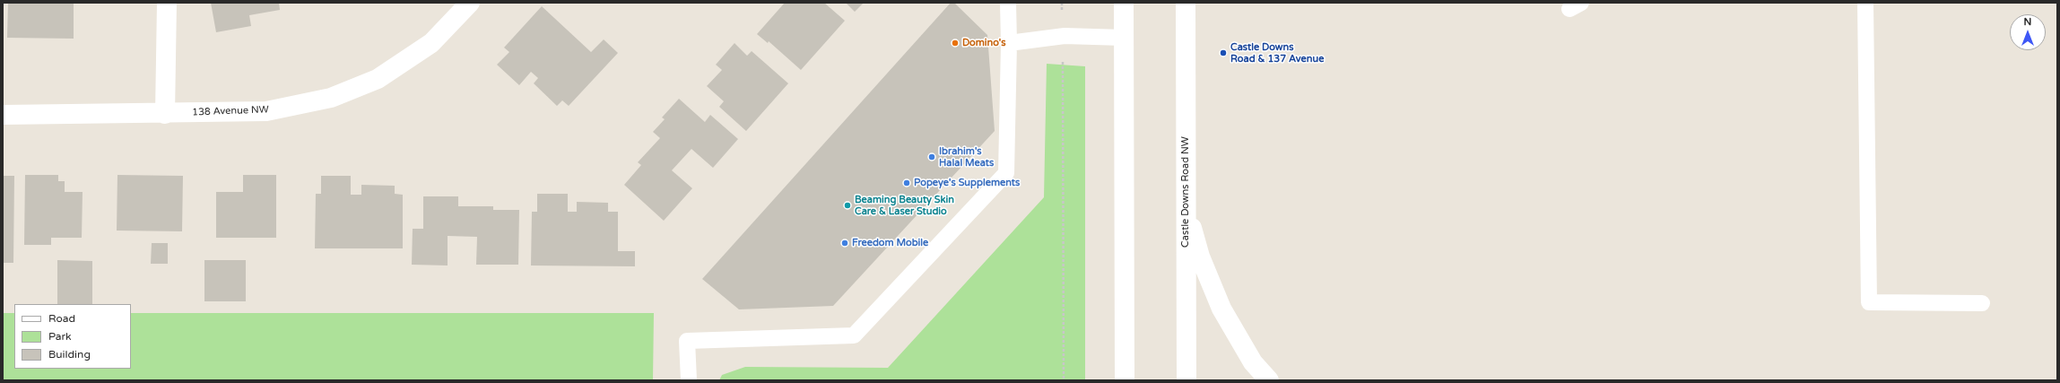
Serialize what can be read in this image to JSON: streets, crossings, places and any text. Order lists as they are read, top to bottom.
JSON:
{
  "streets": {
    "main road": ["138 Avenue NW", "Castle Downs Road NW"]
  },
  "places": [
    "Domino's",
    "Castle Downs Road & 137 Avenue",
    "Ibrahim's Halal Meats",
    "Popeye's Supplements",
    "Beaming Beauty Skin Care & Laser Studio",
    "Freedom Mobile"
  ],
  "legend": ["Road", "Park", "Building"],
  "north": "top"
}
